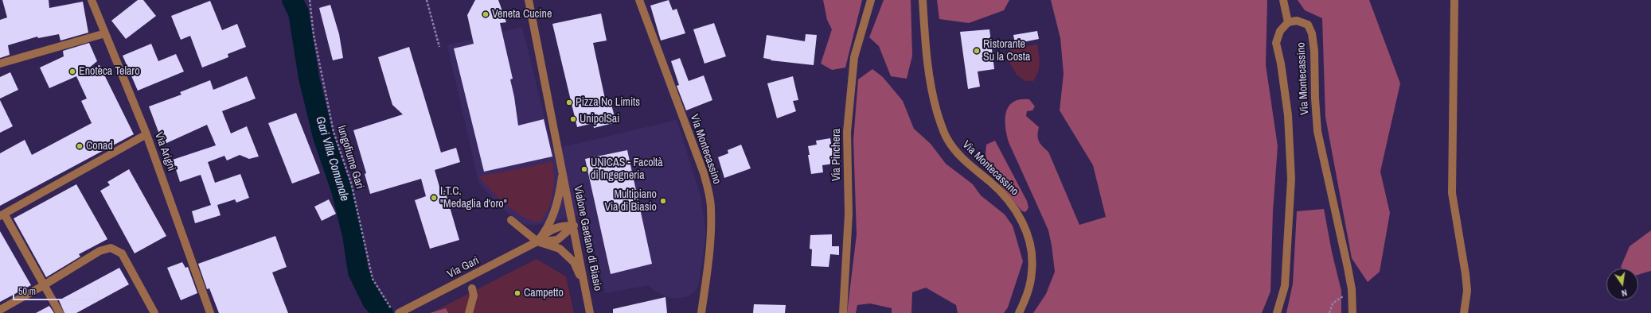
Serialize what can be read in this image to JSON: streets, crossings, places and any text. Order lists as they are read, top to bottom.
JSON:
{
  "streets": {
    "street": [
      "Via Montecassino",
      "Via Arigni",
      "Via Pinchera",
      "Vialone Gaetano di Biasio",
      "Via Gari"
    ],
    "path": ["lungofiume Gari"]
  },
  "crossings": [
    ["Vialone Gaetano di Biasio", "Via Gari"]
  ],
  "water": ["Gari Villa Comunale"],
  "places": [
    "Veneta Cucine",
    "Ristorante Su la Costa",
    "Enoteca Telaro",
    "Pizza No Limits",
    "UnipolSai",
    "Conad",
    "UNICAS - Facoltà di Ingegneria",
    "I.T.C. \"Medaglia d'oro\"",
    "Multipiano Via di Biasio",
    "Campetto"
  ],
  "scale_bar": "50 m",
  "north": "bottom"
}
